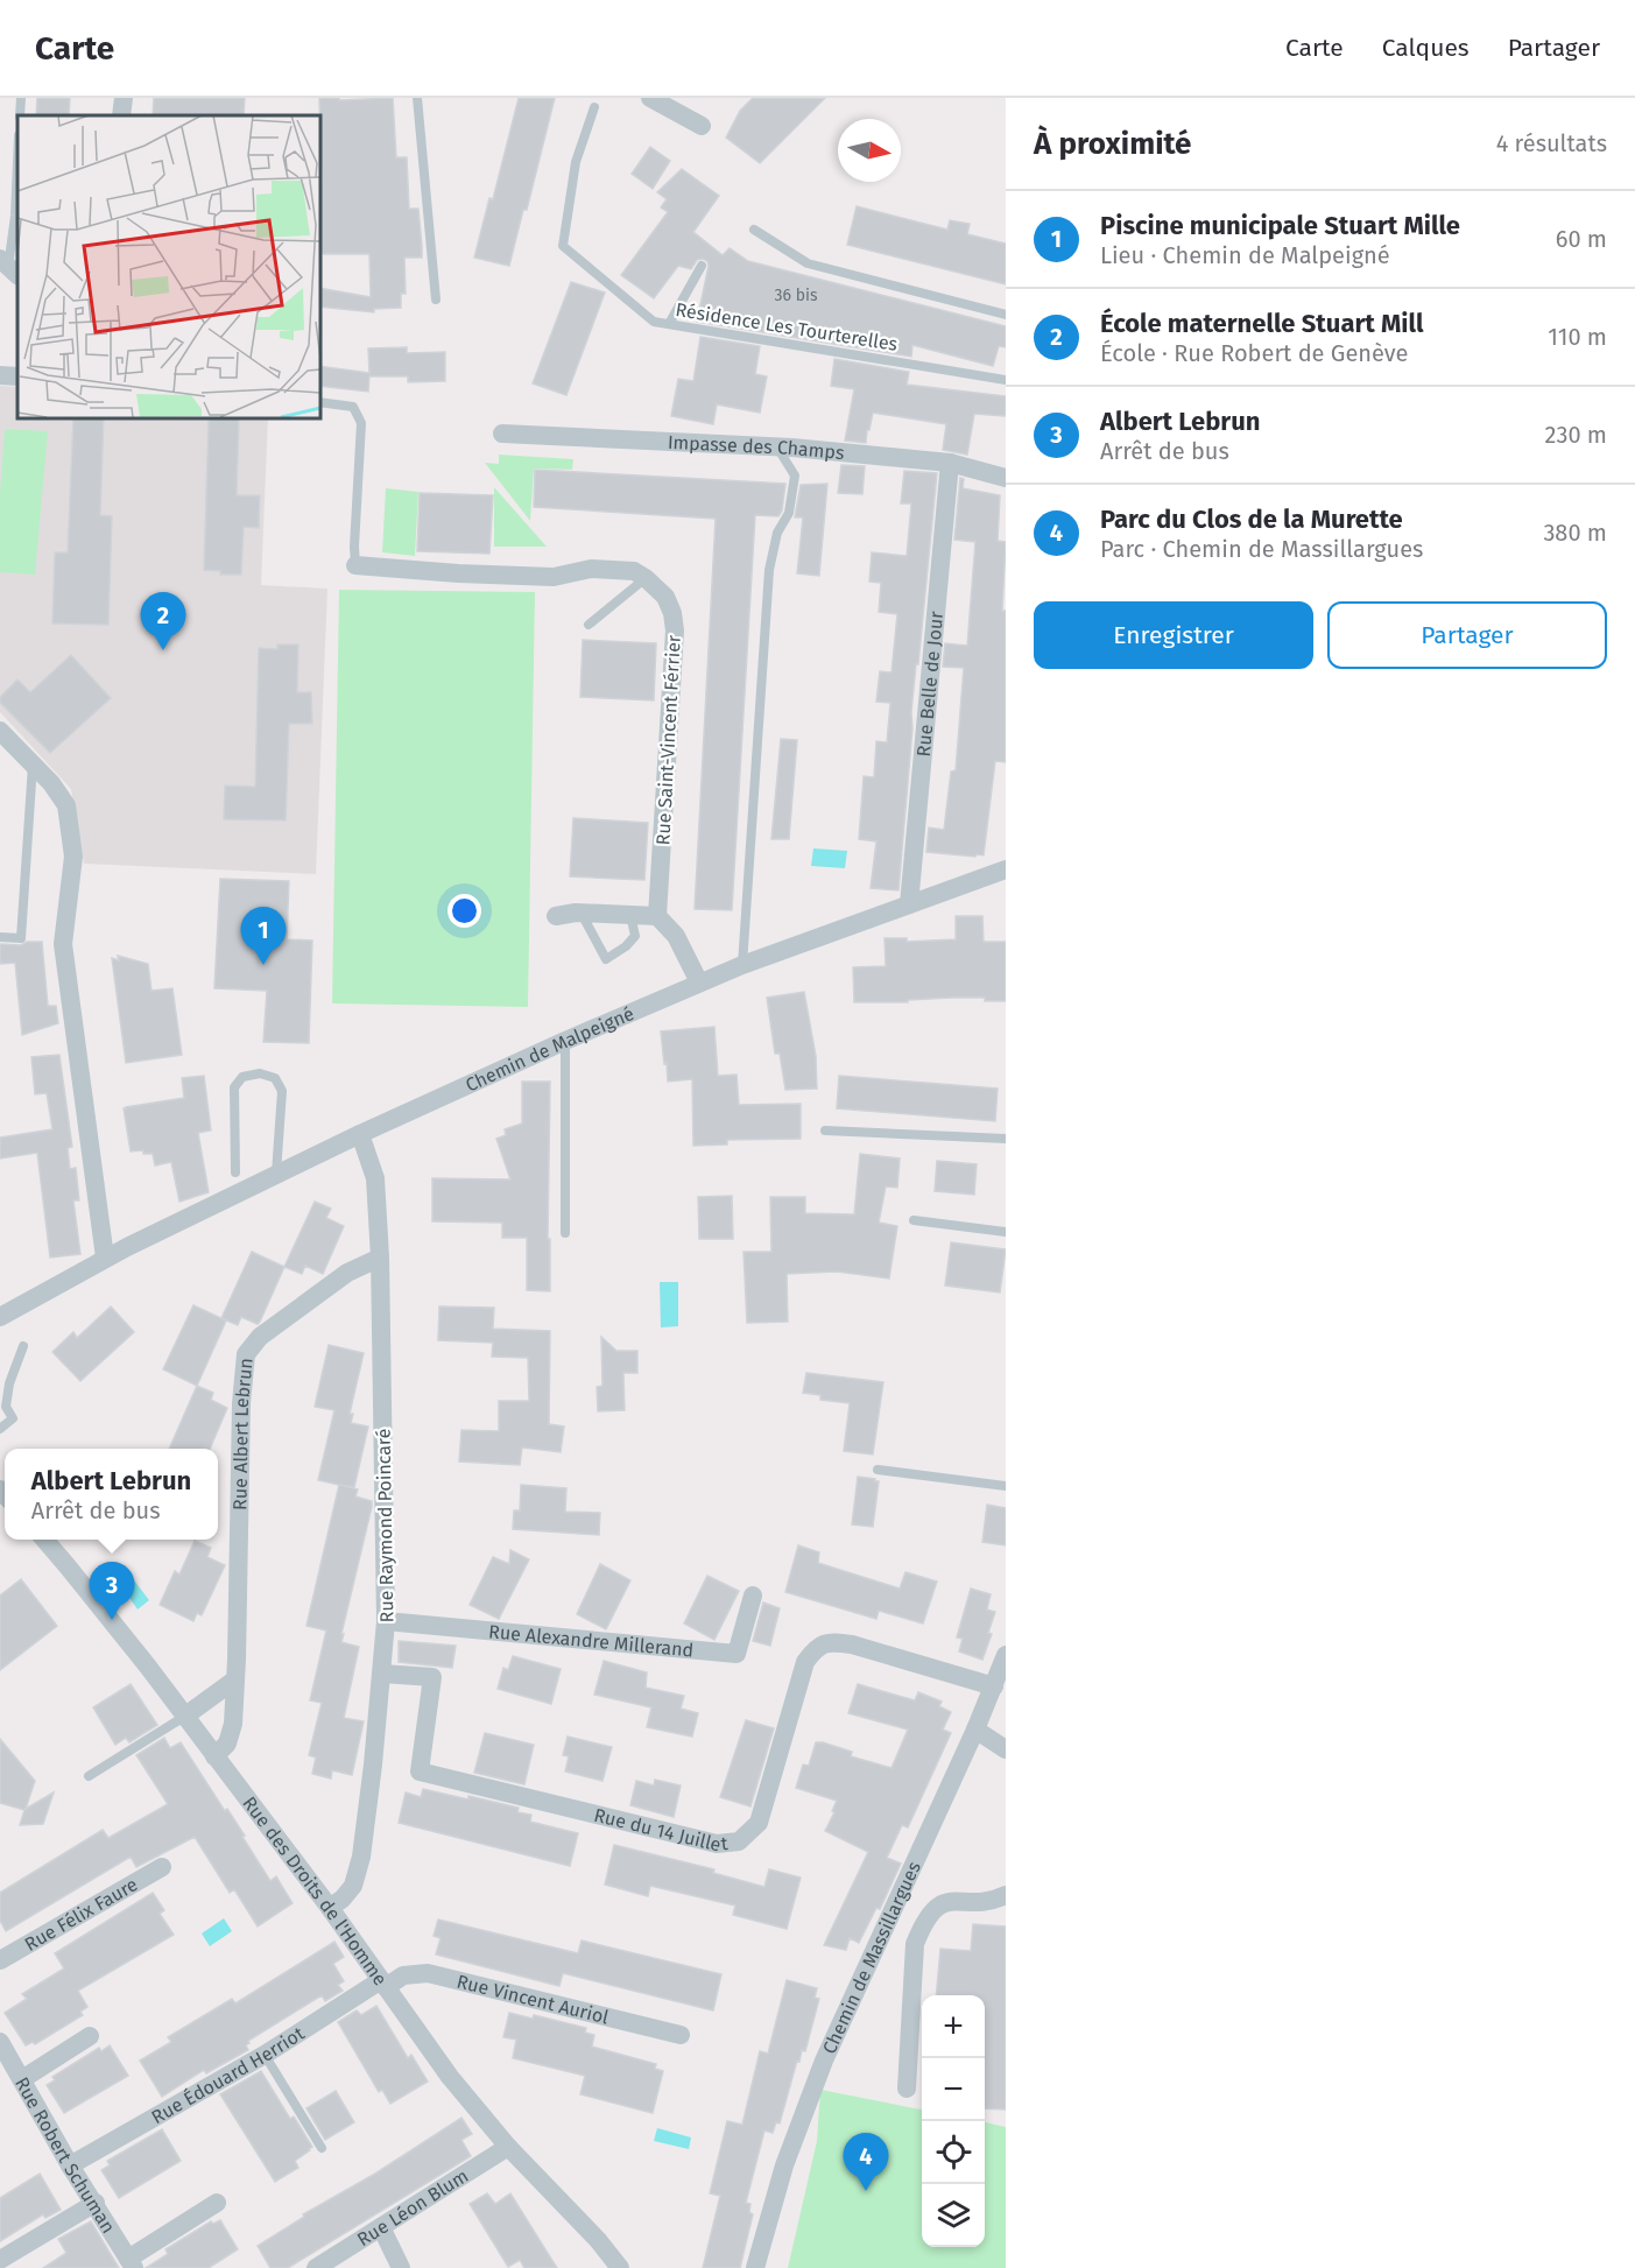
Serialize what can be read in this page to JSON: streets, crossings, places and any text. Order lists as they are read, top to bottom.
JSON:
{
  "streets": {
    "street": [
      "Impasse des Champs",
      "Rue Belle de Jour",
      "Rue Saint-Vincent Férrier",
      "Chemin de Malpeigné",
      "Rue Albert Lebrun",
      "Rue Raymond Poincaré",
      "Rue Alexandre Millerand",
      "Rue du 14 Juillet",
      "Rue des Droits de l'Homme",
      "Rue Félix Faure",
      "Chemin de Massillargues",
      "Rue Vincent Auriol",
      "Rue Édouard Herriot",
      "Rue Robert Schuman",
      "Rue Léon Blum"
    ],
    "lane": ["Résidence Les Tourterelles"]
  },
  "crossings": [
    ["Impasse des Champs", "Rue Belle de Jour"],
    ["Rue Belle de Jour", "Chemin de Malpeigné"],
    ["Chemin de Malpeigné", "Rue Raymond Poincaré"],
    ["Rue Albert Lebrun", "Rue Raymond Poincaré"],
    ["Rue Albert Lebrun", "Rue des Droits de l'Homme"],
    ["Rue Raymond Poincaré", "Rue Alexandre Millerand"],
    ["Rue Raymond Poincaré", "Rue du 14 Juillet"],
    ["Rue Raymond Poincaré", "Rue des Droits de l'Homme"],
    ["Rue du 14 Juillet", "Chemin de Massillargues"],
    ["Rue des Droits de l'Homme", "Rue Vincent Auriol"],
    ["Rue des Droits de l'Homme", "Rue Édouard Herriot"],
    ["Rue des Droits de l'Homme", "Rue Léon Blum"],
    ["Rue Vincent Auriol", "Rue Édouard Herriot"],
    ["Rue Édouard Herriot", "Rue Robert Schuman"]
  ],
  "house_numbers": ["36 bis"],
  "north": "right",
  "page": {
    "header": "Carte",
    "nav": ["Carte", "Calques", "Partager"],
    "heading": ["À proximité", "4 résultats"],
    "list": [
      {
        "mark": "1",
        "name": "Piscine municipale Stuart Mille",
        "note": "Lieu · Chemin de Malpeigné",
        "value": "60 m"
      },
      {
        "mark": "2",
        "name": "École maternelle Stuart Mill",
        "note": "École · Rue Robert de Genève",
        "value": "110 m"
      },
      {
        "mark": "3",
        "name": "Albert Lebrun",
        "note": "Arrêt de bus",
        "value": "230 m"
      },
      {
        "mark": "4",
        "name": "Parc du Clos de la Murette",
        "note": "Parc · Chemin de Massillargues",
        "value": "380 m"
      }
    ],
    "buttons": ["Enregistrer", "Partager"],
    "pins": [
      "2",
      "1",
      "3",
      "4"
    ],
    "popup": ["Albert Lebrun", "Arrêt de bus"],
    "map_buttons": ["+", "−"]
  }
}
